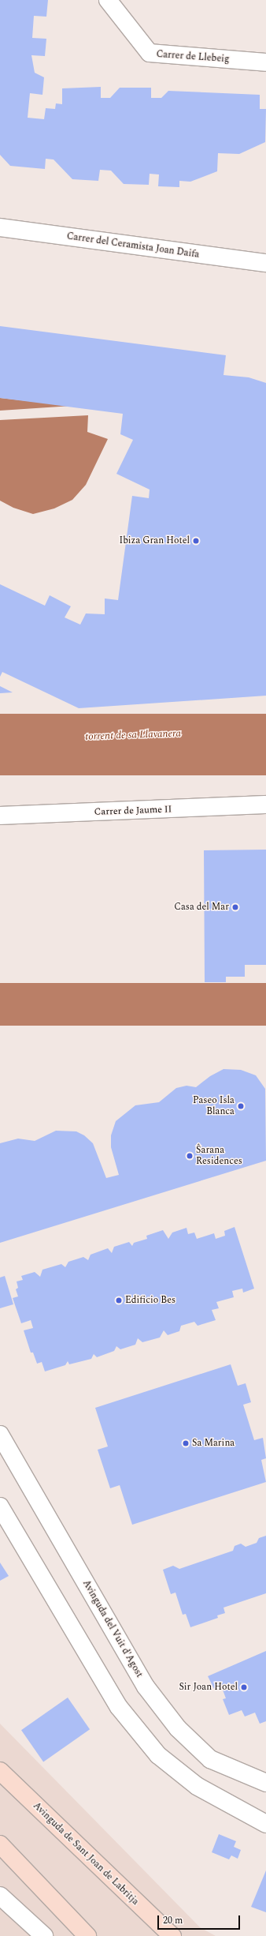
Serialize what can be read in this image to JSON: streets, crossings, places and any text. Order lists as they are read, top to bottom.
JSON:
{
  "streets": {
    "main road": ["Avinguda de Sant Joan de Labritja"],
    "street": [
      "Carrer de Llebeig",
      "Carrer del Ceramista Joan Daifa",
      "Carrer de Jaume II",
      "Avinguda del Vuit d'Agost"
    ]
  },
  "water": ["torrent de sa Llavanera"],
  "places": [
    "Ibiza Gran Hotel",
    "Casa del Mar",
    "Paseo Isla Blanca",
    "Ŝarana Residences",
    "Edificio Bes",
    "Sa Marina",
    "Sir Joan Hotel"
  ],
  "scale_bar": "20 m"
}
